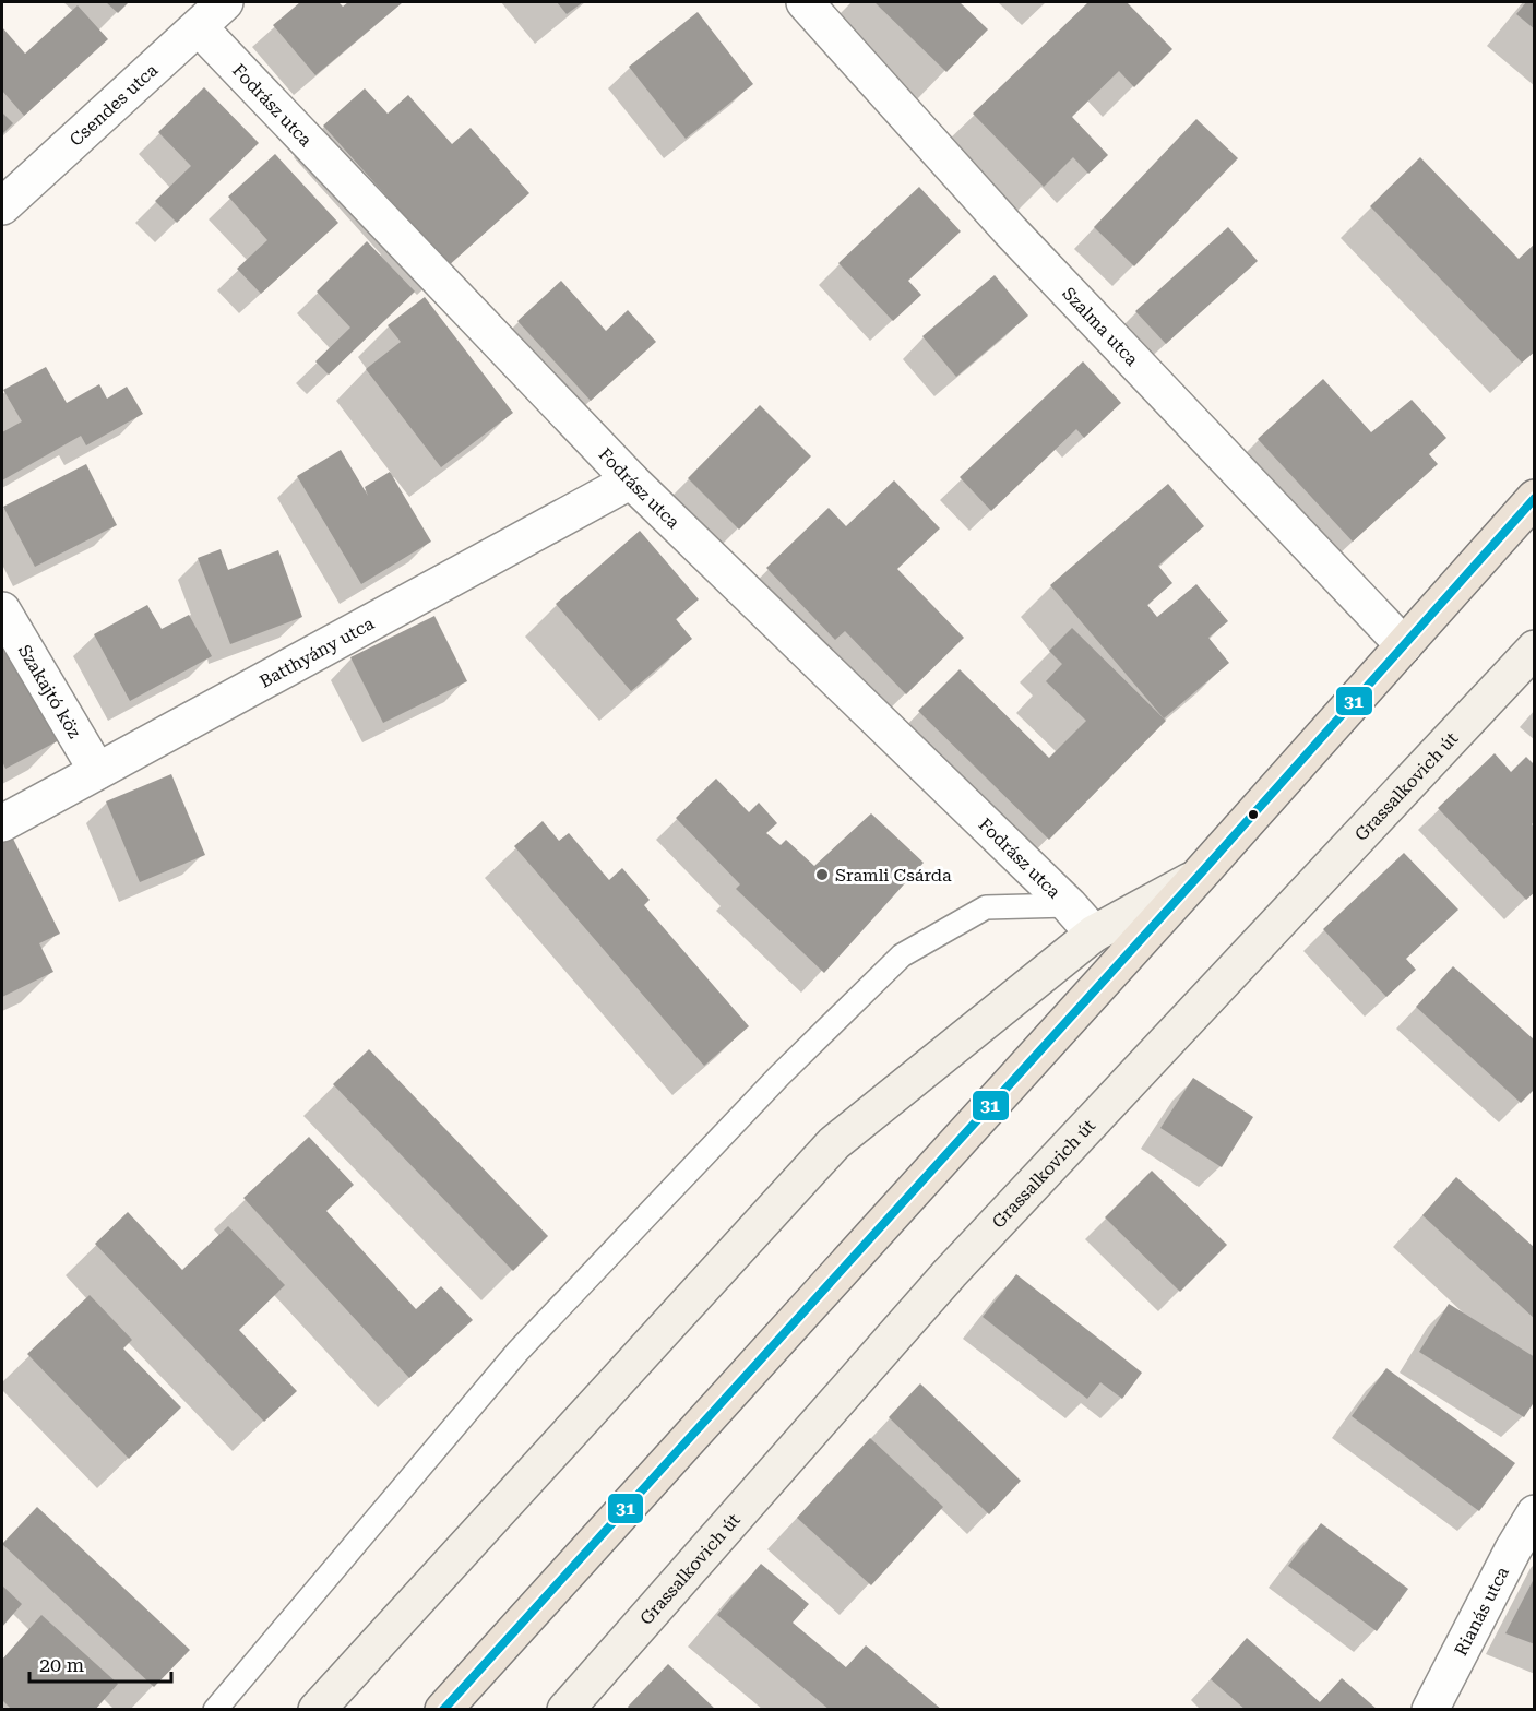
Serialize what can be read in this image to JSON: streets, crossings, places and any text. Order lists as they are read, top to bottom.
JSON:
{
  "streets": {
    "street": [
      "Fodrász utca",
      "Csendes utca",
      "Szalma utca",
      "Batthyány utca",
      "Szakajtó köz",
      "Grassalkovich út",
      "Rianás utca"
    ]
  },
  "crossings": [
    ["Fodrász utca", "Csendes utca"],
    ["Fodrász utca", "Batthyány utca"],
    ["Batthyány utca", "Szakajtó köz"]
  ],
  "places": ["Sramli Csárda"],
  "lines": ["transit line 31"],
  "scale_bar": "20 m"
}
